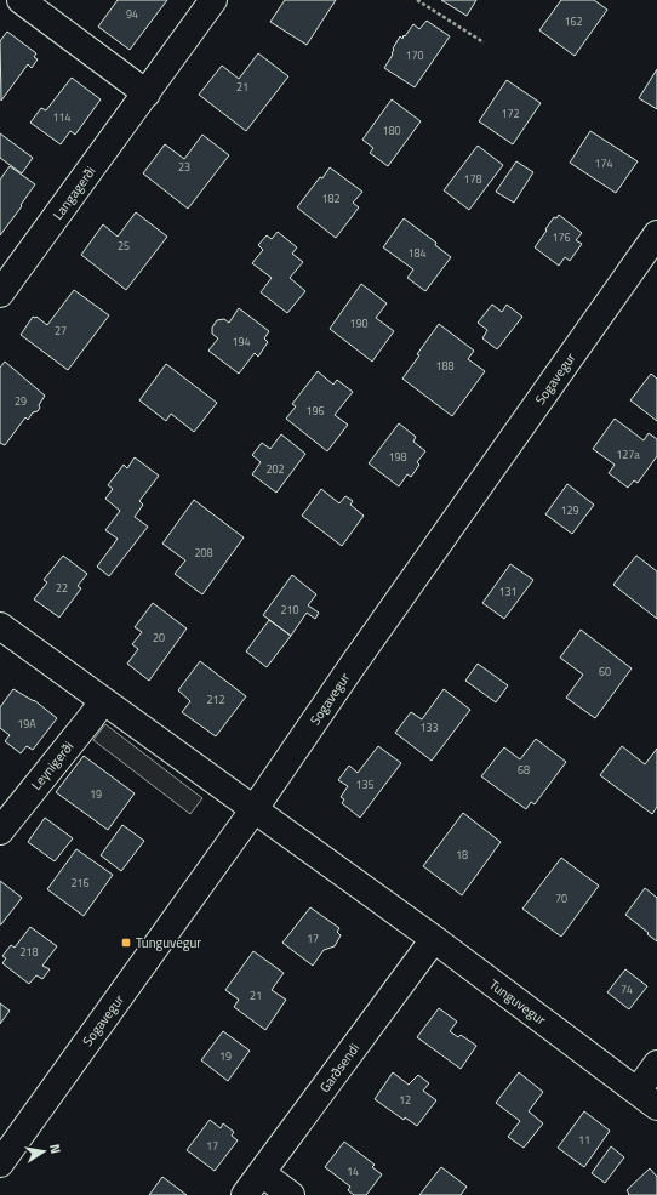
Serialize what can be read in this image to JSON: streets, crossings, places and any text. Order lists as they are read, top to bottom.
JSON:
{
  "streets": {
    "street": [
      "Langagerði",
      "Sogavegur",
      "Leynigerði",
      "Tunguvegur",
      "Garðsendi"
    ]
  },
  "crossings": [
    ["Sogavegur", "Tunguvegur"],
    ["Leynigerði", "Tunguvegur"],
    ["Tunguvegur", "Garðsendi"]
  ],
  "places": {
    "transit": ["Tunguvegur"]
  },
  "house_numbers": [
    "94",
    "162",
    "170",
    "21",
    "172",
    "114",
    "180",
    "174",
    "23",
    "178",
    "182",
    "176",
    "25",
    "184",
    "190",
    "27",
    "194",
    "188",
    "29",
    "196",
    "127a",
    "198",
    "202",
    "129",
    "208",
    "22",
    "131",
    "210",
    "20",
    "60",
    "212",
    "19A",
    "133",
    "68",
    "135",
    "19",
    "18",
    "216",
    "70",
    "17",
    "218",
    "74",
    "21",
    "19",
    "12",
    "11",
    "17",
    "14"
  ],
  "north": "right"
}
